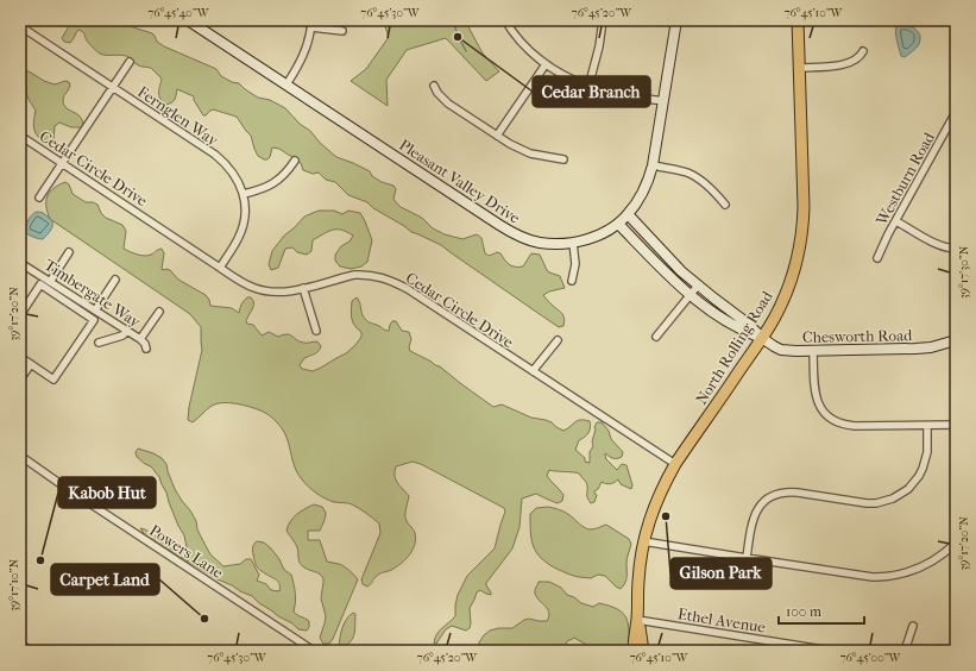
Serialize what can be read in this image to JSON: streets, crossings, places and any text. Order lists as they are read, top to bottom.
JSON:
{
  "streets": {
    "main road": ["North Rolling Road"],
    "street": [
      "Fernglen Way",
      "Cedar Circle Drive",
      "Westburn Road",
      "Pleasant Valley Drive",
      "Timbergate Way",
      "Chesworth Road",
      "Powers Lane",
      "Ethel Avenue"
    ]
  },
  "crossings": [
    ["Fernglen Way", "Cedar Circle Drive"],
    ["Cedar Circle Drive", "North Rolling Road"],
    ["Pleasant Valley Drive", "Chesworth Road"],
    ["Chesworth Road", "North Rolling Road"],
    ["North Rolling Road", "Ethel Avenue"]
  ],
  "places": [
    "Cedar Branch",
    "Gilson Park",
    "Kabob Hut",
    "Carpet Land"
  ],
  "scale_bar": "100 m",
  "coordinates": [
    "76°45'40\"W",
    "76°45'30\"W",
    "76°45'20\"W",
    "76°45'10\"W",
    "39°17'30\"N",
    "39°17'20\"N",
    "39°17'10\"N",
    "76°45'00\"W"
  ]
}
